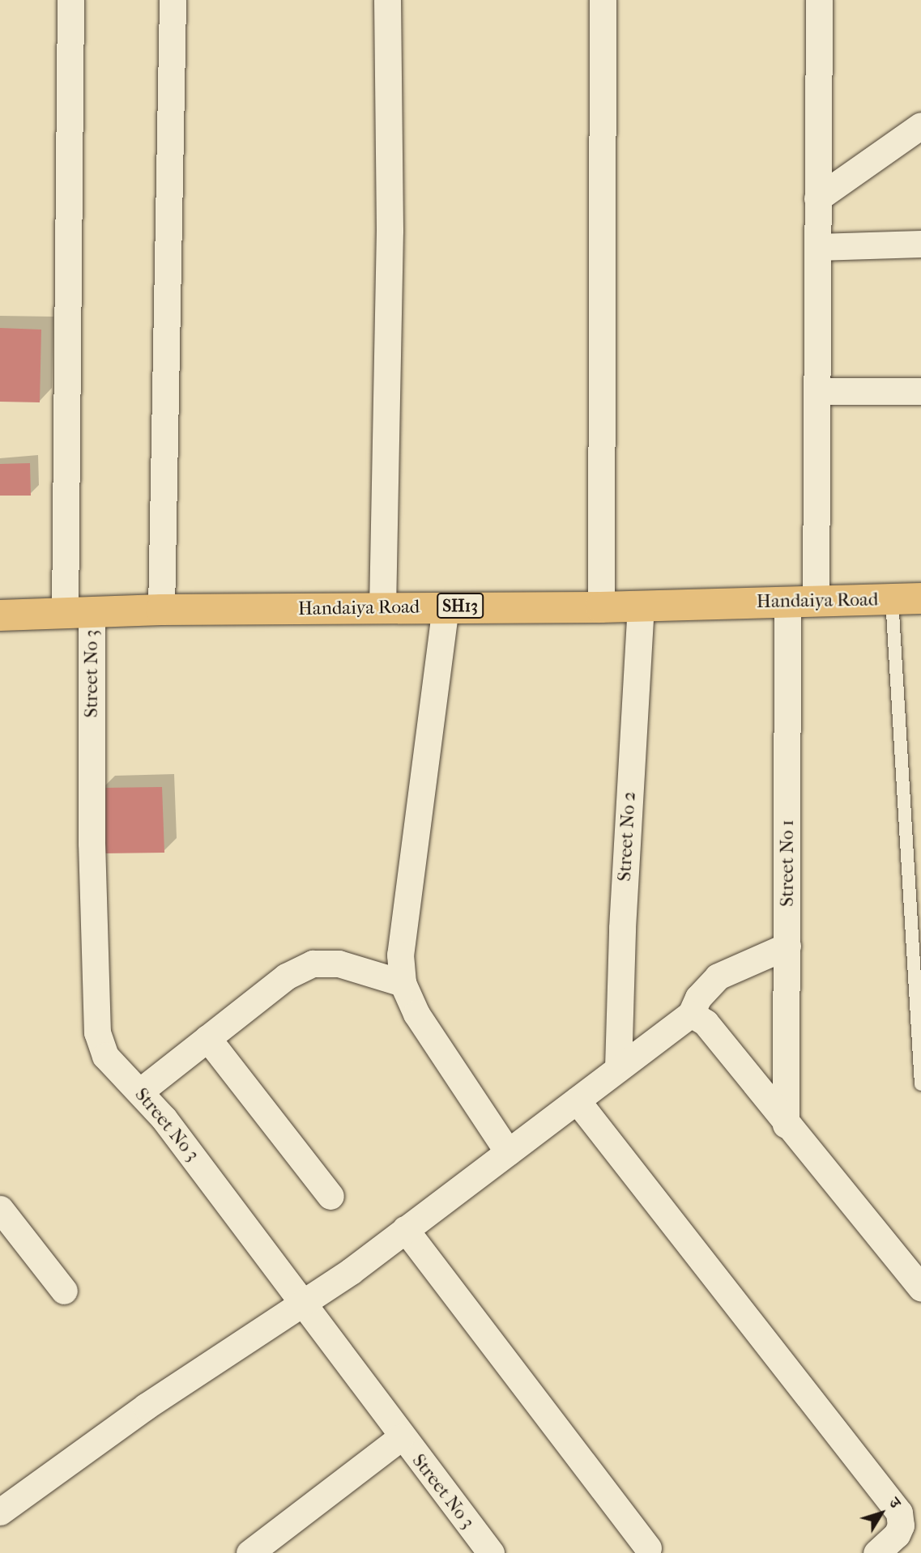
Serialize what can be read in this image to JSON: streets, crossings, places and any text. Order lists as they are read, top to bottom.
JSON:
{
  "streets": {
    "main road": ["Handaiya Road", "SH13"],
    "street": ["Street No 3", "Street No 2", "Street No 1"]
  },
  "crossings": [
    ["Handaiya Road", "Street No 3"],
    ["Handaiya Road", "Street No 2"],
    ["Handaiya Road", "Street No 1"]
  ],
  "north": "top right"
}
